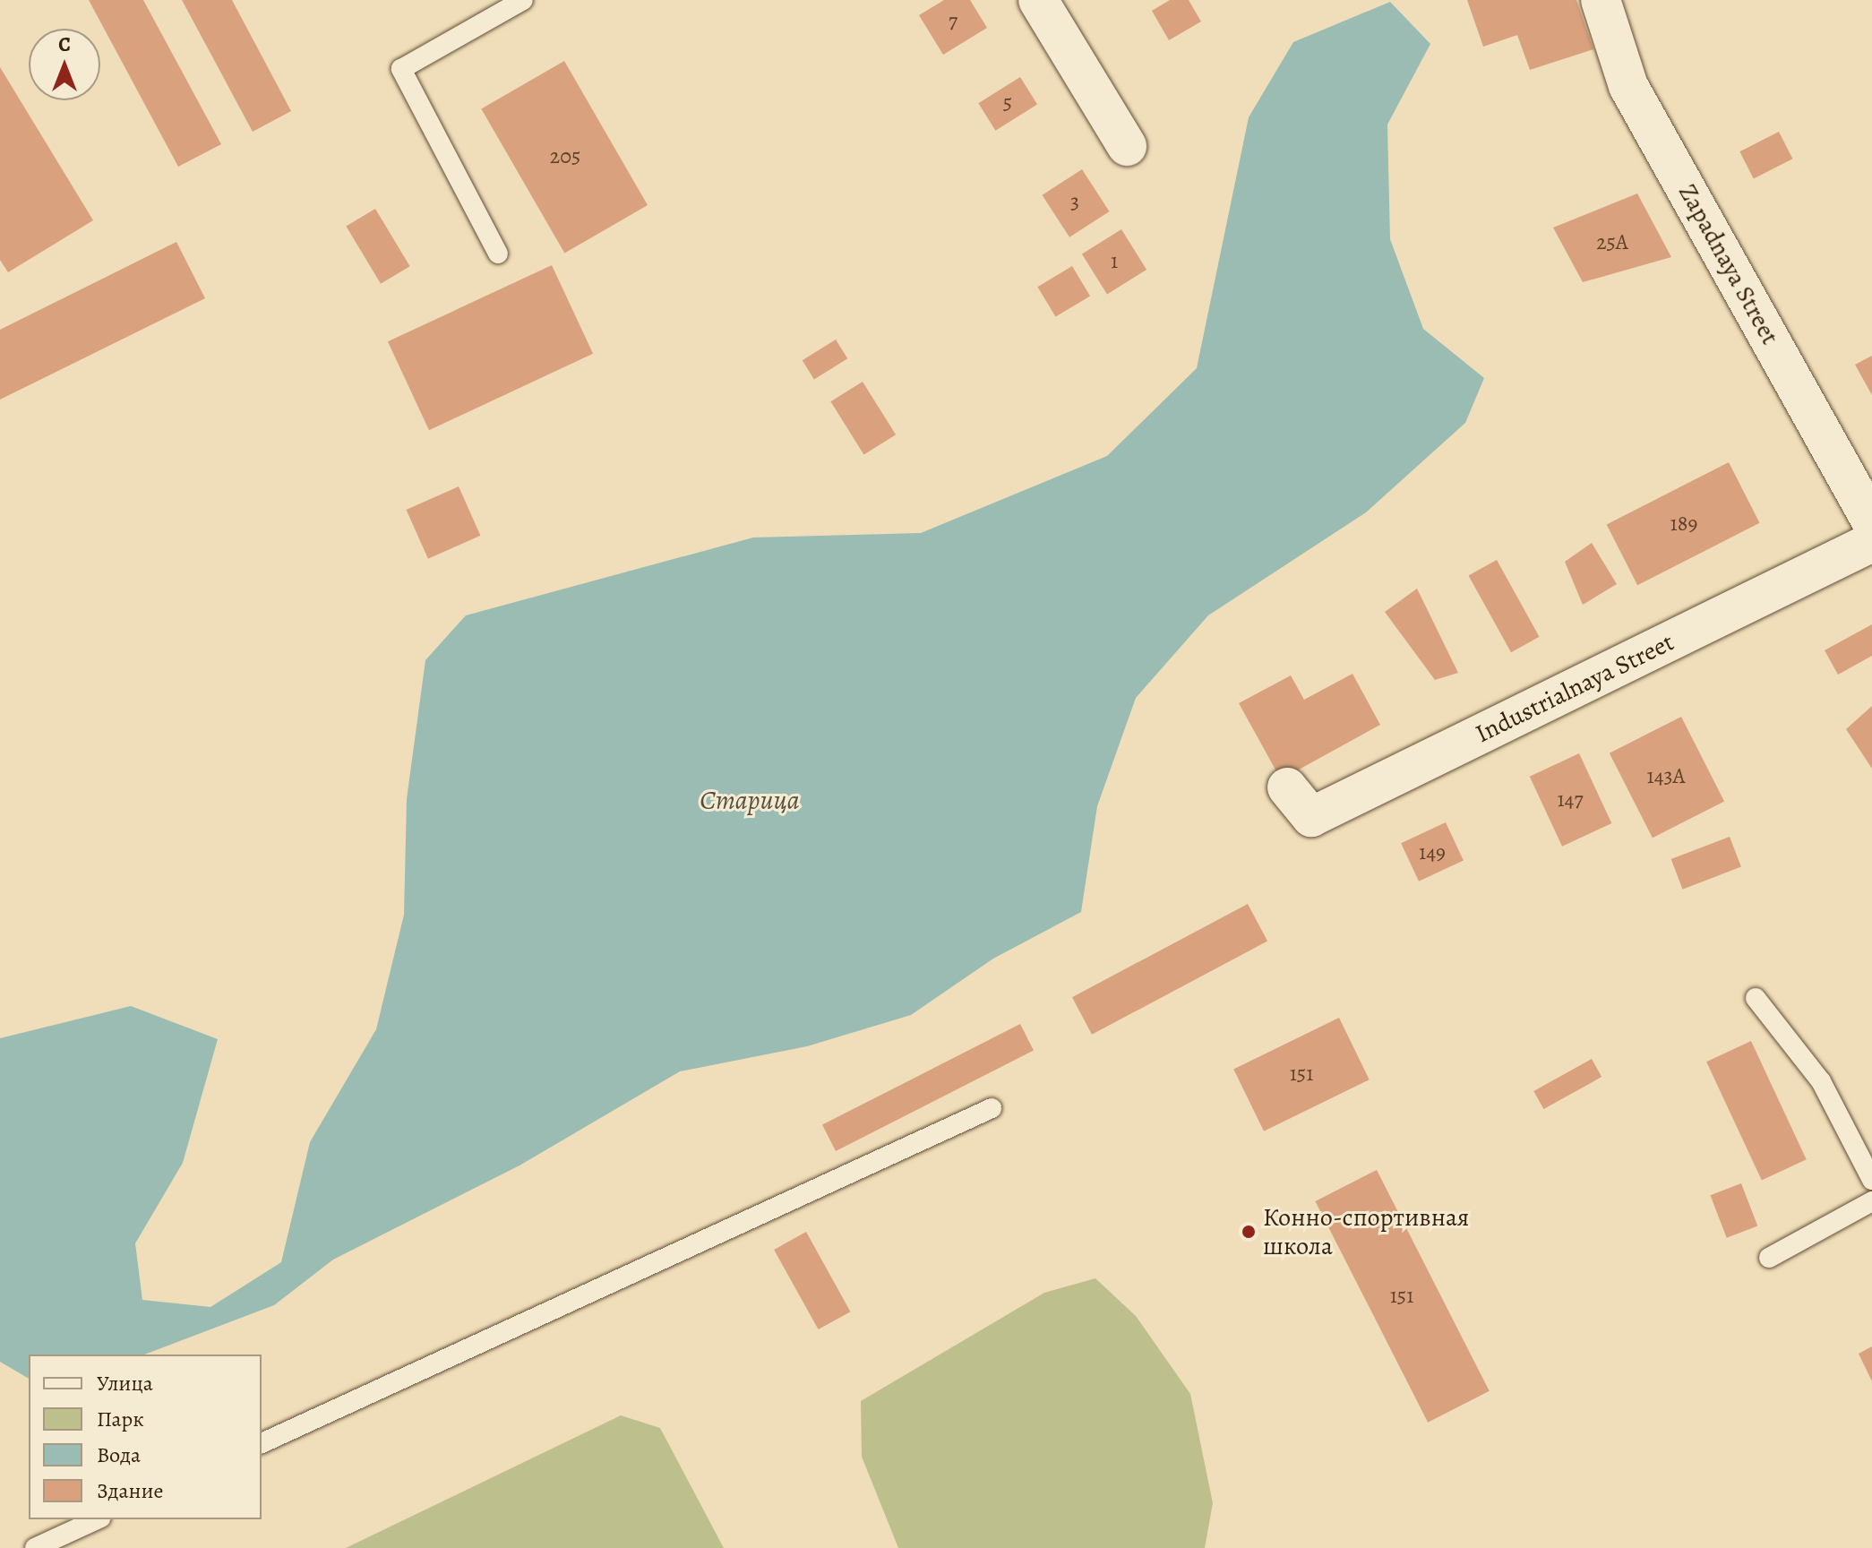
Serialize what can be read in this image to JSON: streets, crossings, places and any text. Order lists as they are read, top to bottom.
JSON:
{
  "streets": {
    "street": ["Zapadnaya Street", "Industrialnaya Street"]
  },
  "water": ["Старица"],
  "places": ["Конно-спортивная школа"],
  "house_numbers": [
    "7",
    "5",
    "205",
    "3",
    "25А",
    "1",
    "189",
    "143А",
    "147",
    "149",
    "151",
    "151"
  ],
  "legend": [
    "Улица",
    "Парк",
    "Вода",
    "Здание"
  ],
  "north": "top"
}
